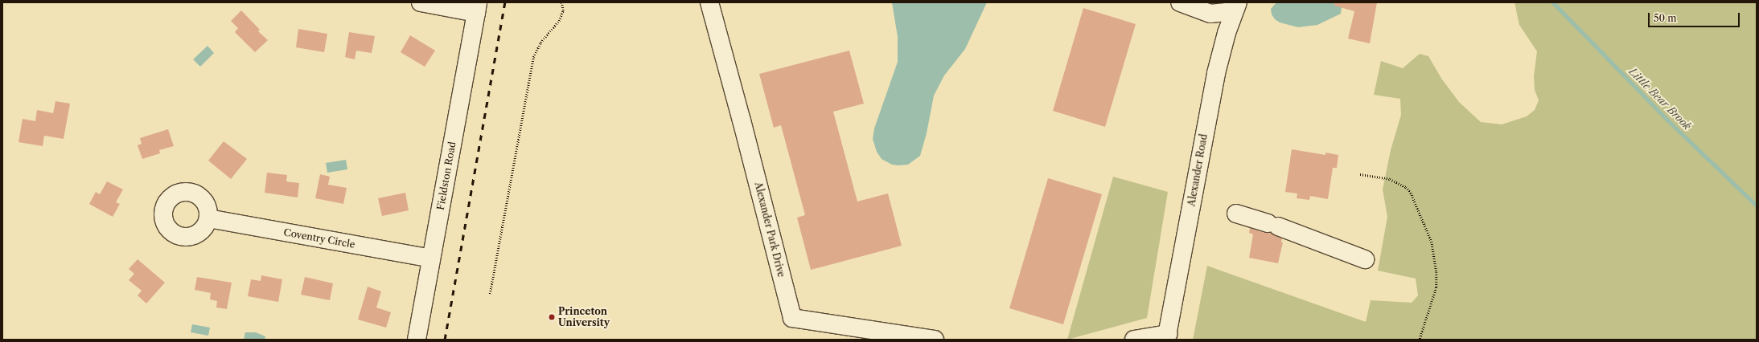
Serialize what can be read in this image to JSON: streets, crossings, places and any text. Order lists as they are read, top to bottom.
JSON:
{
  "streets": {
    "street": [
      "Alexander Road",
      "Fieldston Road",
      "Alexander Park Drive",
      "Coventry Circle"
    ]
  },
  "crossings": [
    ["Fieldston Road", "Coventry Circle"]
  ],
  "water": ["Little Bear Brook"],
  "places": ["Princeton University"],
  "scale_bar": "50 m"
}
